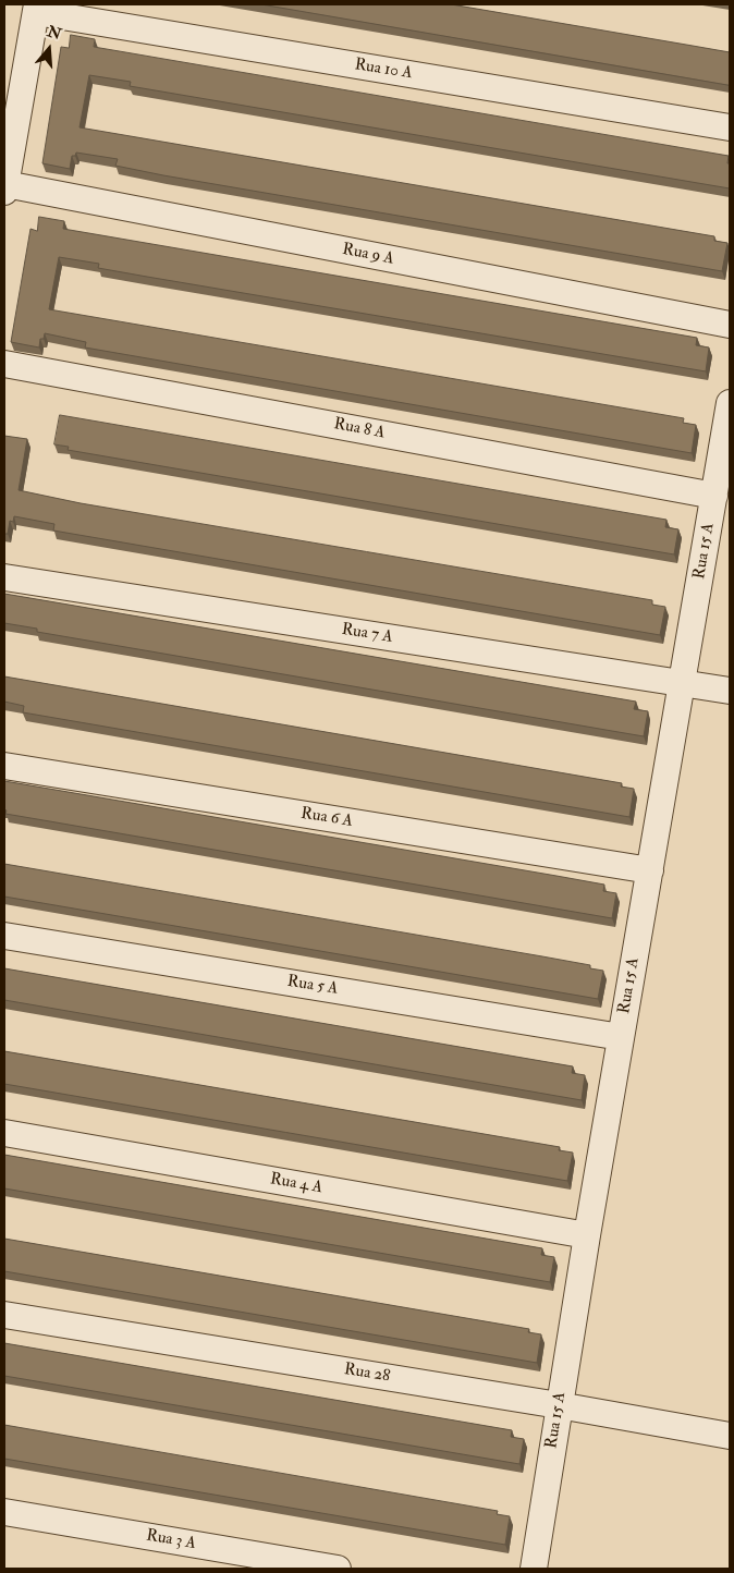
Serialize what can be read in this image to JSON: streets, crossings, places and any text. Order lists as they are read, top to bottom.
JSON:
{
  "streets": {
    "street": [
      "Rua 10 A",
      "Rua 9 A",
      "Rua 8 A",
      "Rua 15 A",
      "Rua 7 A",
      "Rua 6 A",
      "Rua 5 A",
      "Rua 4 A",
      "Rua 28",
      "Rua 3 A"
    ]
  },
  "crossings": [
    ["Rua 8 A", "Rua 15 A"],
    ["Rua 15 A", "Rua 7 A"],
    ["Rua 15 A", "Rua 6 A"],
    ["Rua 15 A", "Rua 5 A"],
    ["Rua 15 A", "Rua 4 A"],
    ["Rua 15 A", "Rua 28"]
  ],
  "north": "top"
}
